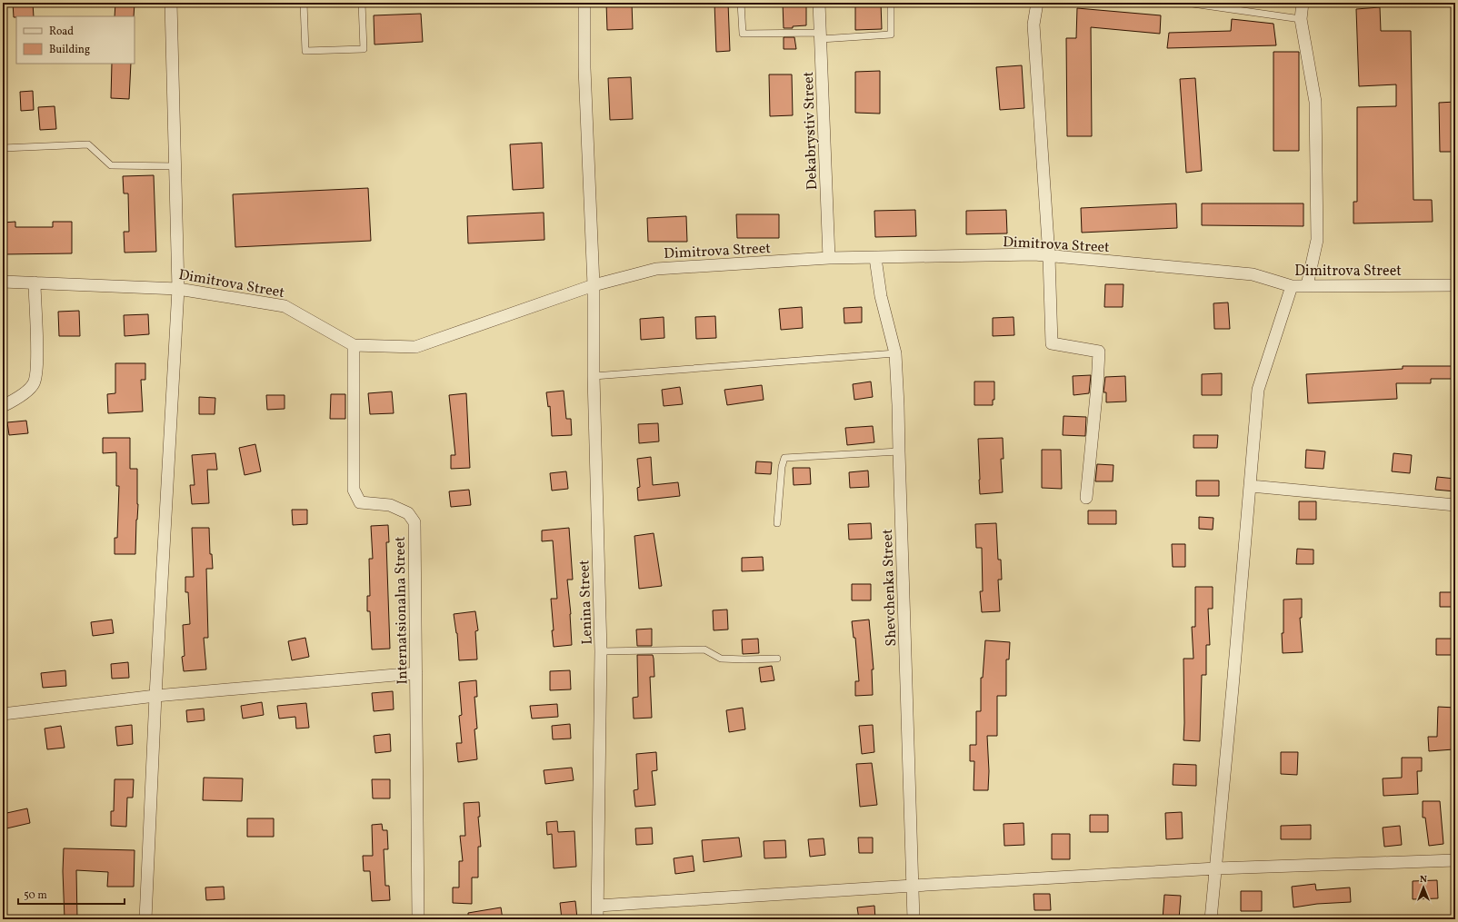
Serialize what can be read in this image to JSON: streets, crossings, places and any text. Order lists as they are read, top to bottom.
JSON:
{
  "streets": {
    "street": [
      "Dekabrystiv Street",
      "Dimitrova Street",
      "Shevchenka Street",
      "Lenina Street",
      "Internatsionalna Street"
    ]
  },
  "crossings": [
    ["Dekabrystiv Street", "Dimitrova Street"],
    ["Dimitrova Street", "Shevchenka Street"],
    ["Dimitrova Street", "Lenina Street"],
    ["Dimitrova Street", "Internatsionalna Street"]
  ],
  "legend": ["Road", "Building"],
  "scale_bar": "50 m",
  "north": "top"
}
